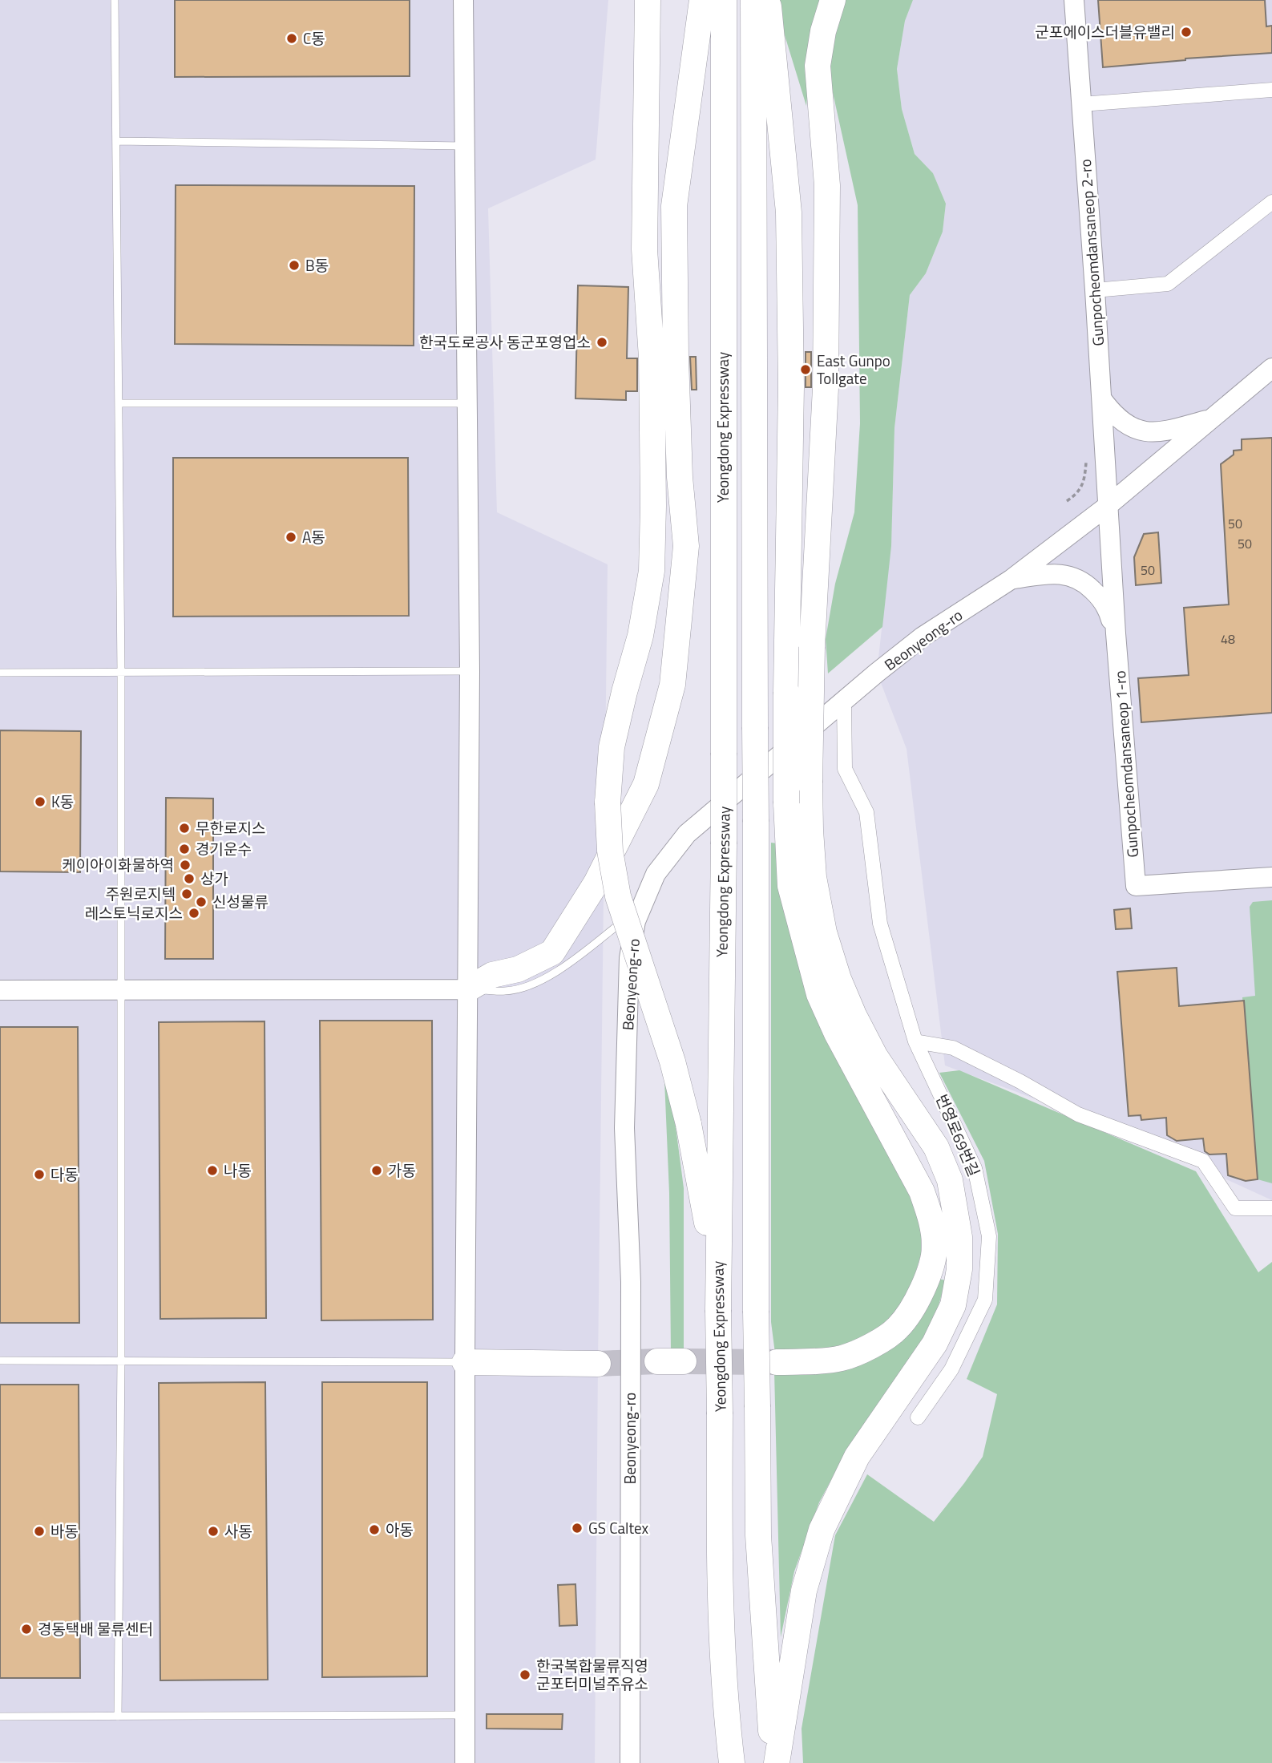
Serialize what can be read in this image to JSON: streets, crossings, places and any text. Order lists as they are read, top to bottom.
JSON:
{
  "streets": {
    "highway": ["Yeongdong Expressway"],
    "street": [
      "Gunpocheomdansaneop 2-ro",
      "Beonyeong-ro",
      "Gunpocheomdansaneop 1-ro",
      "번영로69번길"
    ]
  },
  "crossings": [
    ["Gunpocheomdansaneop 2-ro", "Beonyeong-ro"],
    ["Gunpocheomdansaneop 2-ro", "Gunpocheomdansaneop 1-ro"],
    ["Beonyeong-ro", "Gunpocheomdansaneop 1-ro"],
    ["Beonyeong-ro", "번영로69번길"]
  ],
  "places": [
    "군포에이스더블유밸리",
    "C동",
    "B동",
    "한국도로공사 동군포영업소",
    "East Gunpo Tollgate",
    "A동",
    "K동",
    "무한로지스",
    "경기운수",
    "케이아이화물하역",
    "상가",
    "주원로지텍",
    "신성물류",
    "레스토닉로지스",
    "나동",
    "가동",
    "다동",
    "GS Caltex",
    "아동",
    "바동",
    "사동",
    "경동택배 물류센터",
    "한국복합물류직영 군포터미널주유소"
  ],
  "house_numbers": [
    "50",
    "50",
    "50",
    "48"
  ]
}
